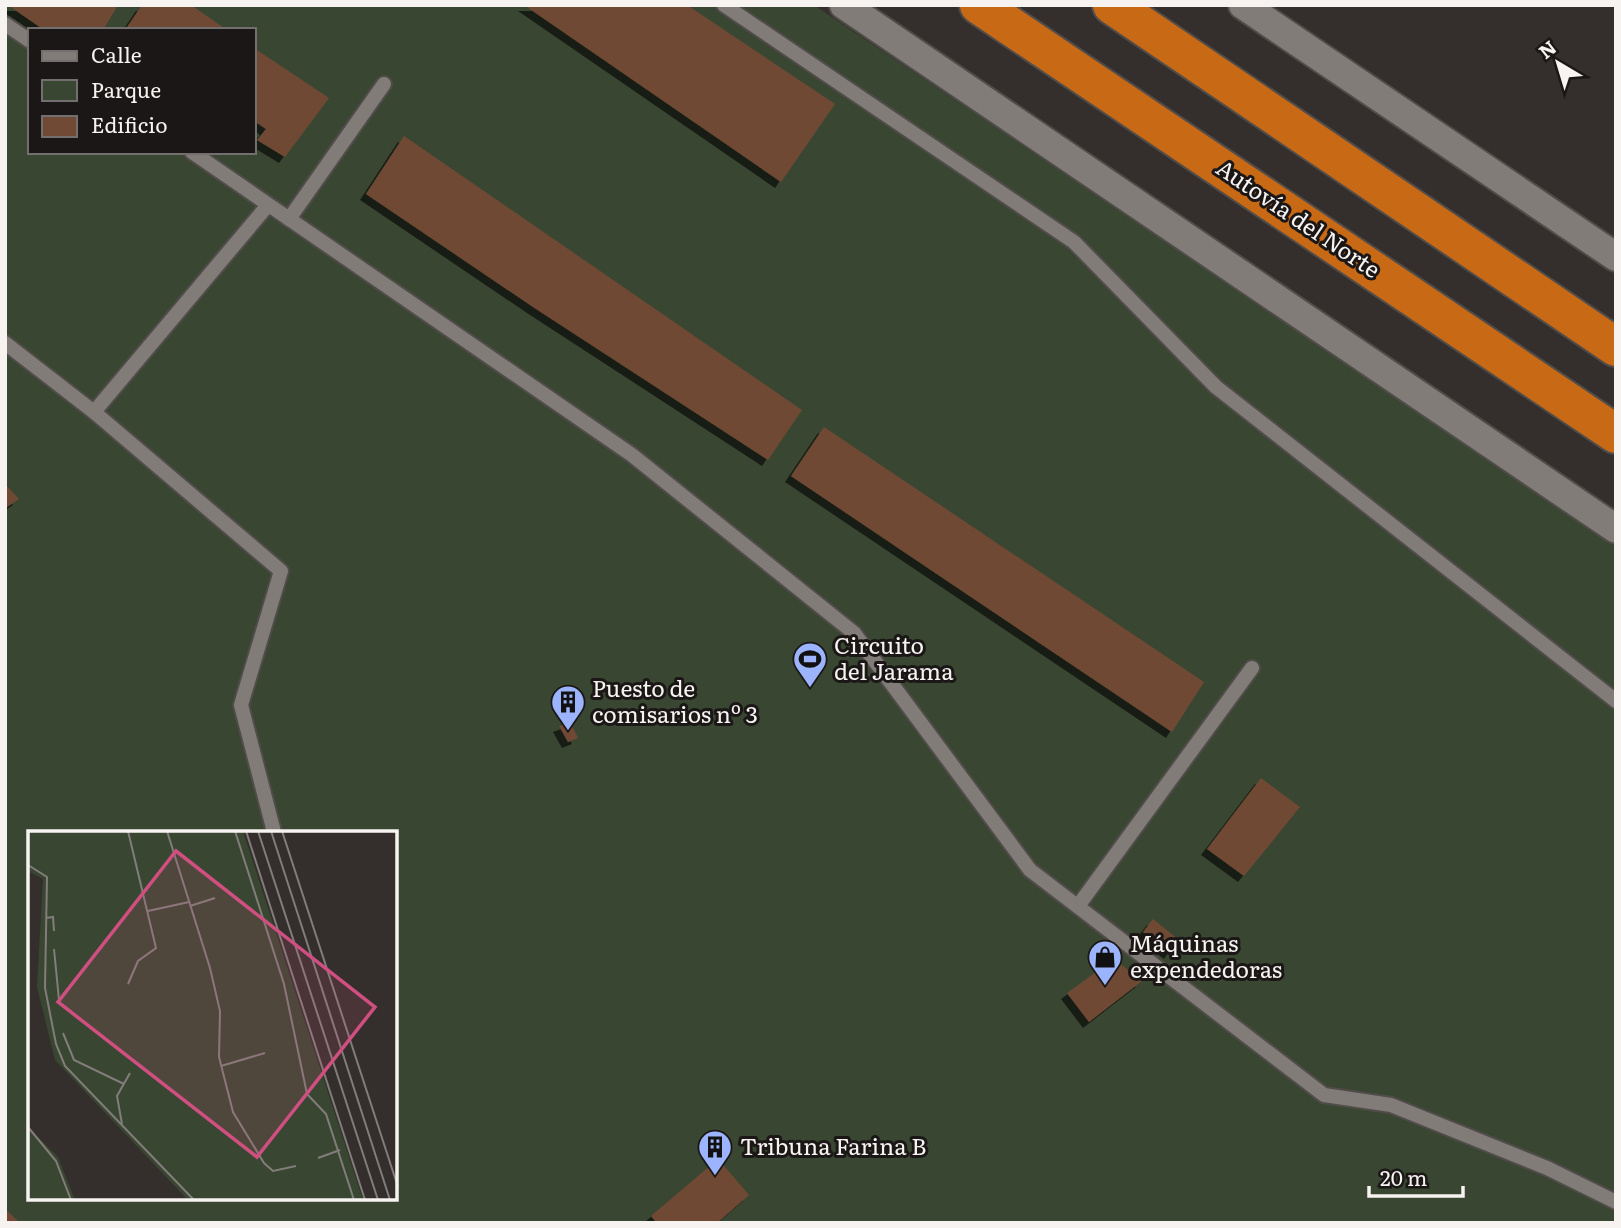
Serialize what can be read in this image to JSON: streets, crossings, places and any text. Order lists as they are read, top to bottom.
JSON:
{
  "streets": {
    "highway": ["Autovía del Norte"]
  },
  "places": {
    "sports": ["Circuito del Jarama"],
    "building": ["Puesto de comisarios nº 3", "Tribuna Farina B"],
    "shop": ["Máquinas expendedoras"]
  },
  "legend": ["Calle", "Parque", "Edificio"],
  "scale_bar": "20 m",
  "north": "top left"
}
